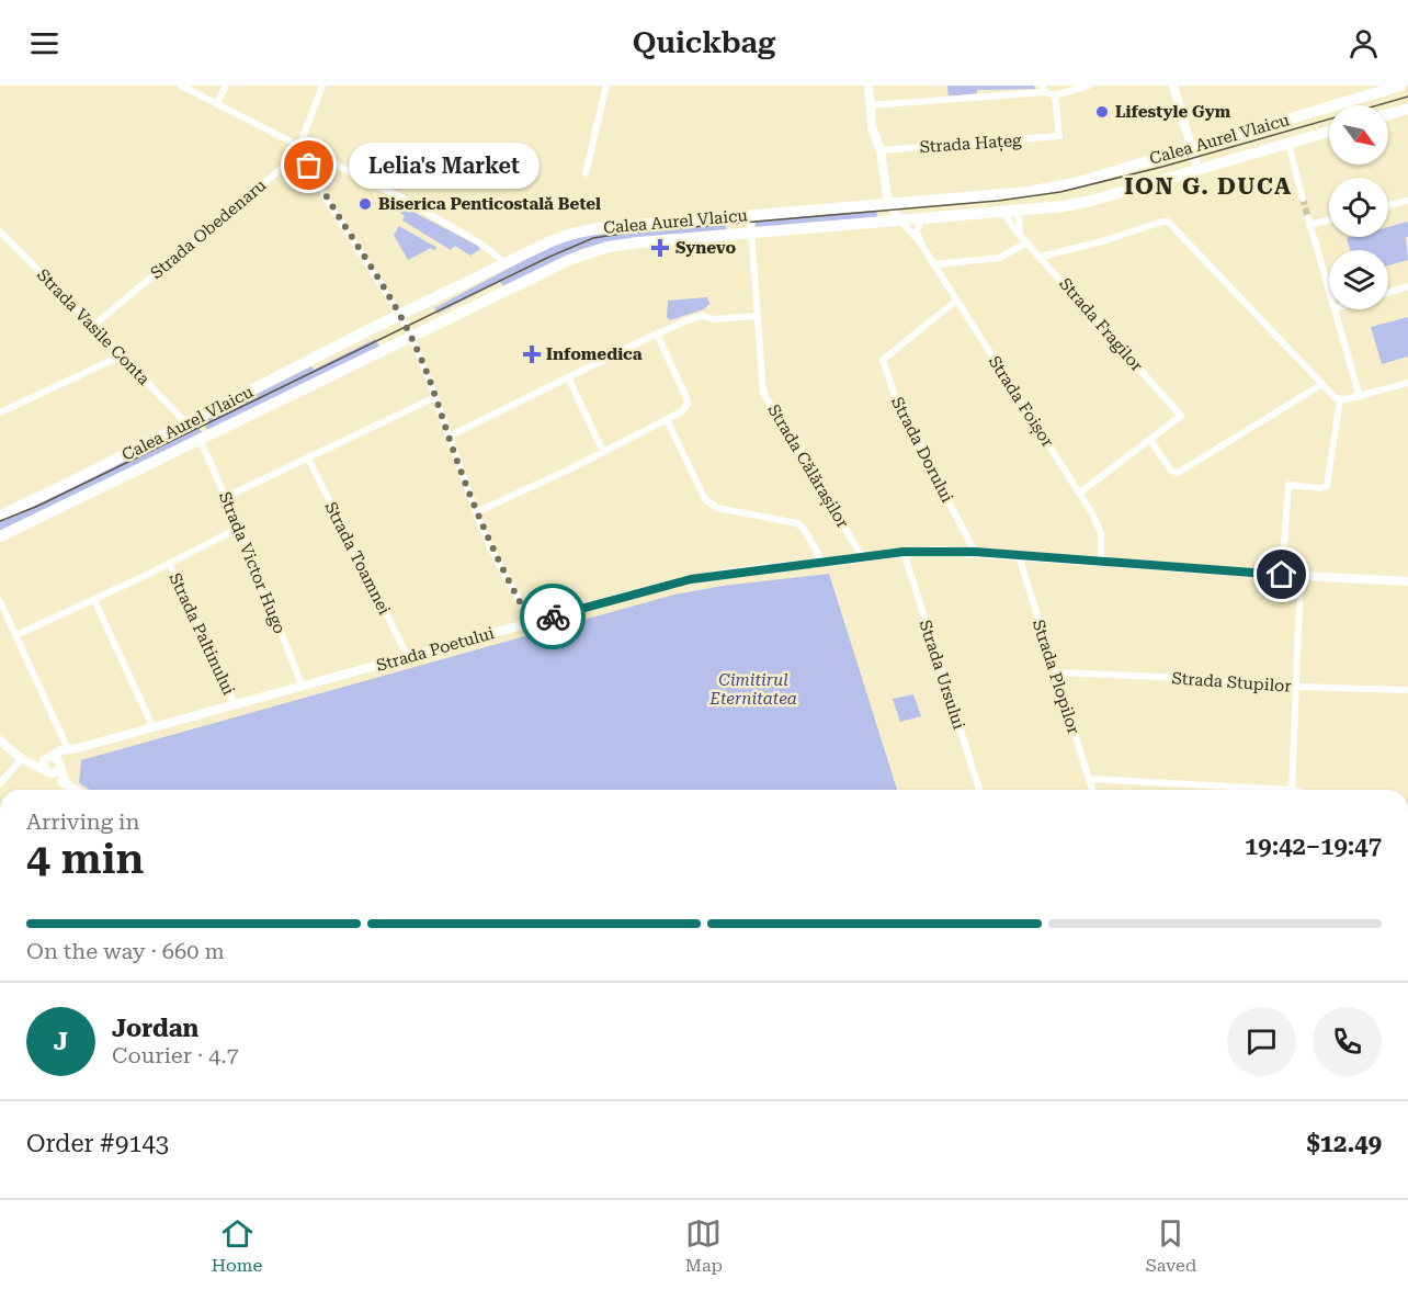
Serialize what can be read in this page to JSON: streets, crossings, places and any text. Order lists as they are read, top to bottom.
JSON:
{
  "streets": {
    "main road": ["Calea Aurel Vlaicu"],
    "street": [
      "Strada Hațeg",
      "Strada Obedenaru",
      "Strada Fragilor",
      "Strada Vasile Conta",
      "Strada Foișor",
      "Strada Dorului",
      "Strada Călărașilor",
      "Strada Toamnei",
      "Strada Victor Hugo",
      "Strada Paltinului",
      "Strada Poetului",
      "Strada Ursului",
      "Strada Plopilor",
      "Strada Stupilor"
    ]
  },
  "crossings": [
    ["Calea Aurel Vlaicu", "Strada Fragilor"],
    ["Calea Aurel Vlaicu", "Strada Vasile Conta"],
    ["Calea Aurel Vlaicu", "Strada Foișor"],
    ["Calea Aurel Vlaicu", "Strada Călărașilor"],
    ["Calea Aurel Vlaicu", "Strada Victor Hugo"],
    ["Strada Obedenaru", "Strada Vasile Conta"],
    ["Strada Foișor", "Strada Dorului"],
    ["Strada Foișor", "Strada Poetului"],
    ["Strada Dorului", "Strada Poetului"],
    ["Strada Călărașilor", "Strada Poetului"],
    ["Strada Toamnei", "Strada Poetului"],
    ["Strada Victor Hugo", "Strada Poetului"],
    ["Strada Paltinului", "Strada Poetului"],
    ["Strada Poetului", "Strada Ursului"],
    ["Strada Poetului", "Strada Plopilor"],
    ["Strada Plopilor", "Strada Stupilor"]
  ],
  "districts": ["ION G. DUCA"],
  "parks": ["Cimitirul Eternitatea"],
  "places": {
    "other": ["Lifestyle Gym", "Lelia's Market", "Biserica Penticostală Betel"],
    "health": ["Synevo", "Infomedica"]
  },
  "north": "bottom right",
  "page": {
    "header": "Quickbag",
    "bubble": "Lelia's Market",
    "heading": ["4 min", "Arriving in", "19:42–19:47"],
    "panel": [
      "Jordan",
      "Courier · 4.7",
      "Order #9143",
      "$12.49"
    ],
    "bar": "On the way · 660 m",
    "round": "J",
    "tabs": ["Home", "Map", "Saved"]
  }
}
